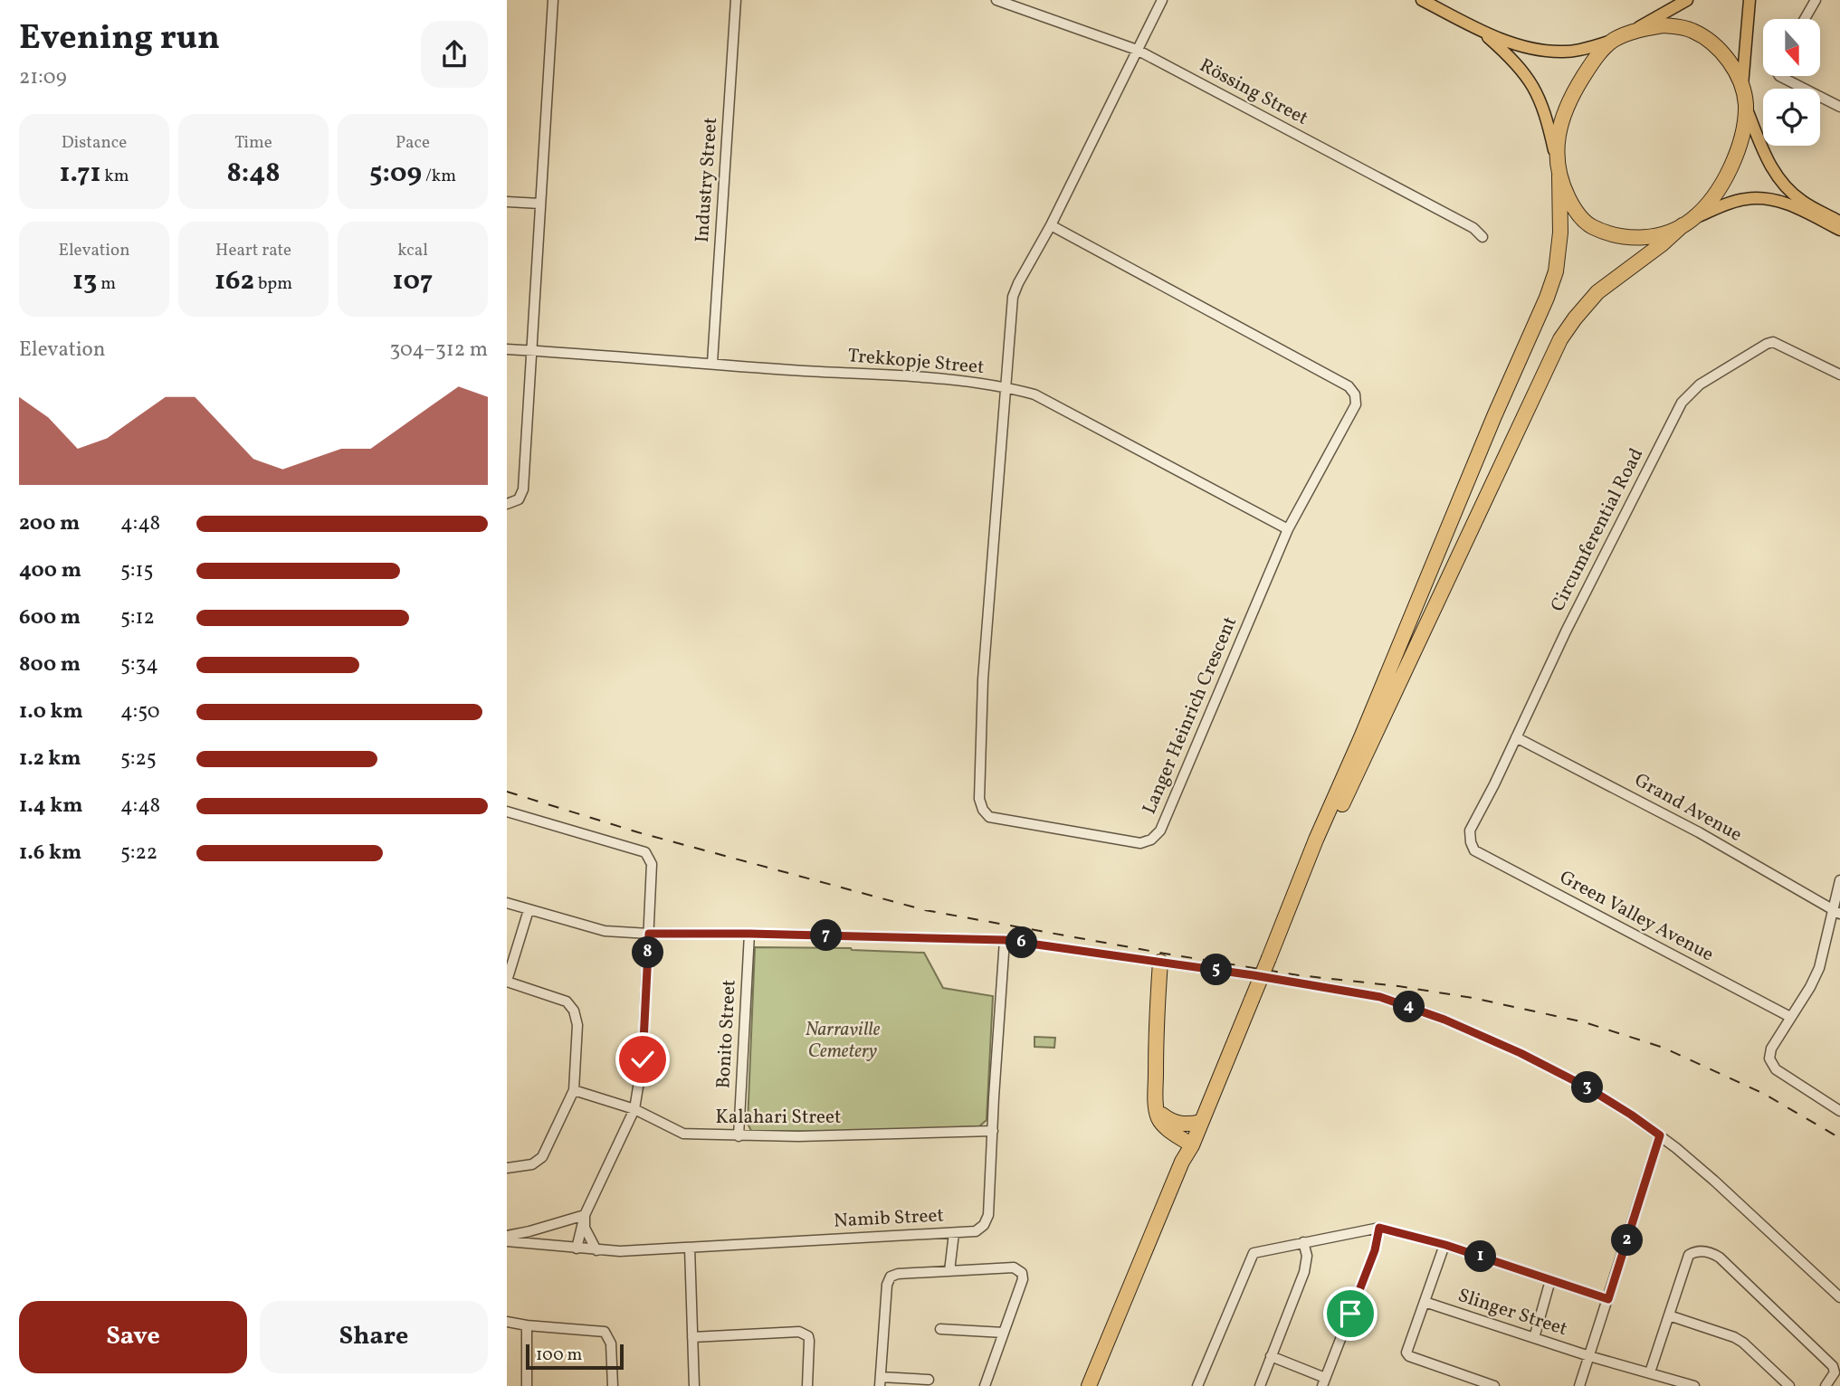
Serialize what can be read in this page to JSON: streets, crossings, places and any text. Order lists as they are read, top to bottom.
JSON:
{
  "streets": {
    "street": [
      "Rössing Street",
      "Industry Street",
      "Trekkopje Street",
      "Circumferential Road",
      "Langer Heinrich Crescent",
      "Grand Avenue",
      "Green Valley Avenue",
      "Bonito Street",
      "Kalahari Street",
      "Namib Street",
      "Slinger Street"
    ]
  },
  "crossings": [
    ["Rössing Street", "Langer Heinrich Crescent"],
    ["Industry Street", "Trekkopje Street"],
    ["Trekkopje Street", "Langer Heinrich Crescent"],
    ["Circumferential Road", "Grand Avenue"],
    ["Circumferential Road", "Green Valley Avenue"],
    ["Bonito Street", "Kalahari Street"],
    ["Kalahari Street", "Namib Street"]
  ],
  "parks": ["Narraville Cemetery"],
  "scale_bar": "100 m",
  "north": "bottom",
  "page": {
    "heading": ["Evening run", "21:09"],
    "stats": [
      ["Distance", "1.71 km"],
      ["Time", "8:48"],
      ["Pace", "5:09 /km"],
      ["Elevation", "13 m"],
      ["Heart rate", "162 bpm"],
      ["kcal", "107"]
    ],
    "chart": ["Elevation", "304–312 m"],
    "list": [
      {
        "name": "200 m",
        "note": "4:48"
      },
      {
        "name": "400 m",
        "note": "5:15"
      },
      {
        "name": "600 m",
        "note": "5:12"
      },
      {
        "name": "800 m",
        "note": "5:34"
      },
      {
        "name": "1.0 km",
        "note": "4:50"
      },
      {
        "name": "1.2 km",
        "note": "5:25"
      },
      {
        "name": "1.4 km",
        "note": "4:48"
      },
      {
        "name": "1.6 km",
        "note": "5:22"
      }
    ],
    "pins": [
      "7",
      "6",
      "8",
      "5",
      "4",
      "3",
      "2",
      "1"
    ],
    "buttons": ["Save", "Share"],
    "scale": "100 m"
  }
}
